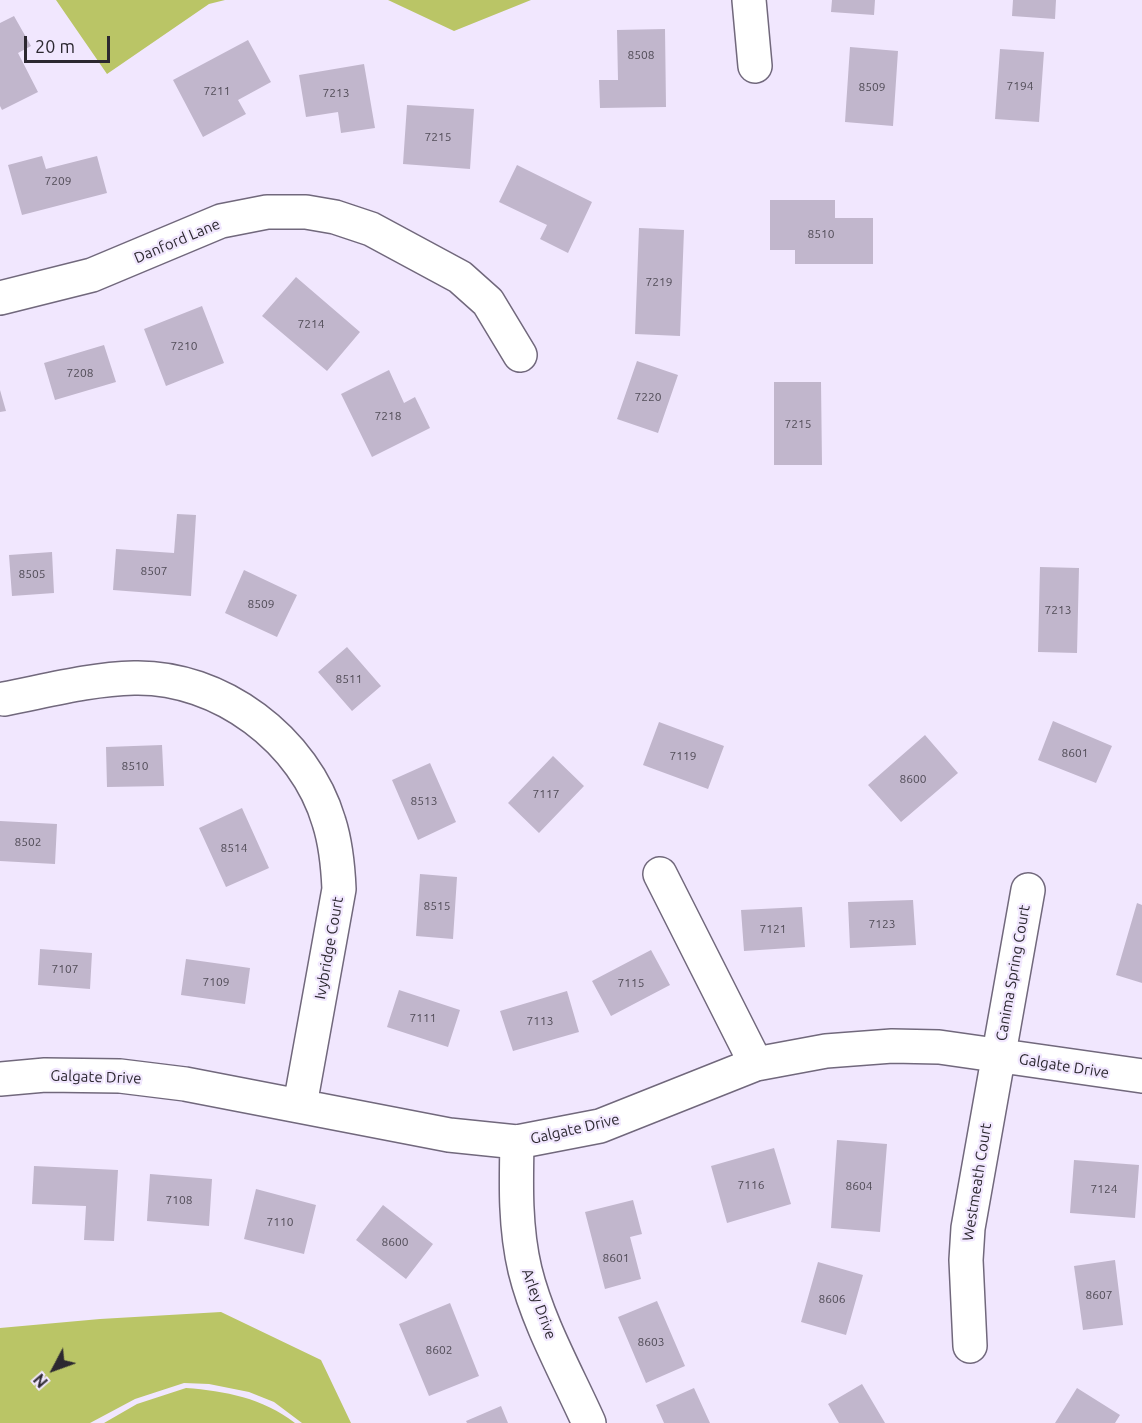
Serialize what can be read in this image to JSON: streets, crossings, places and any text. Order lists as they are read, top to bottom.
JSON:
{
  "streets": {
    "street": [
      "Danford Lane",
      "Ivybridge Court",
      "Canima Spring Court",
      "Galgate Drive",
      "Westmeath Court",
      "Arley Drive"
    ]
  },
  "crossings": [
    ["Ivybridge Court", "Galgate Drive"],
    ["Canima Spring Court", "Galgate Drive"],
    ["Canima Spring Court", "Westmeath Court"],
    ["Galgate Drive", "Westmeath Court"],
    ["Galgate Drive", "Arley Drive"]
  ],
  "house_numbers": [
    "8508",
    "7194",
    "8509",
    "7211",
    "7213",
    "7215",
    "7209",
    "8510",
    "7219",
    "7214",
    "7210",
    "7208",
    "7220",
    "7218",
    "7215",
    "8507",
    "8505",
    "8509",
    "7213",
    "8511",
    "8601",
    "7119",
    "8510",
    "8600",
    "7117",
    "8513",
    "8502",
    "8514",
    "8515",
    "7123",
    "7121",
    "7107",
    "7109",
    "7115",
    "7111",
    "7113",
    "7116",
    "8604",
    "7124",
    "7108",
    "7110",
    "8600",
    "8601",
    "8607",
    "8606",
    "8603",
    "8602"
  ],
  "scale_bar": "20 m",
  "north": "bottom left"
}
